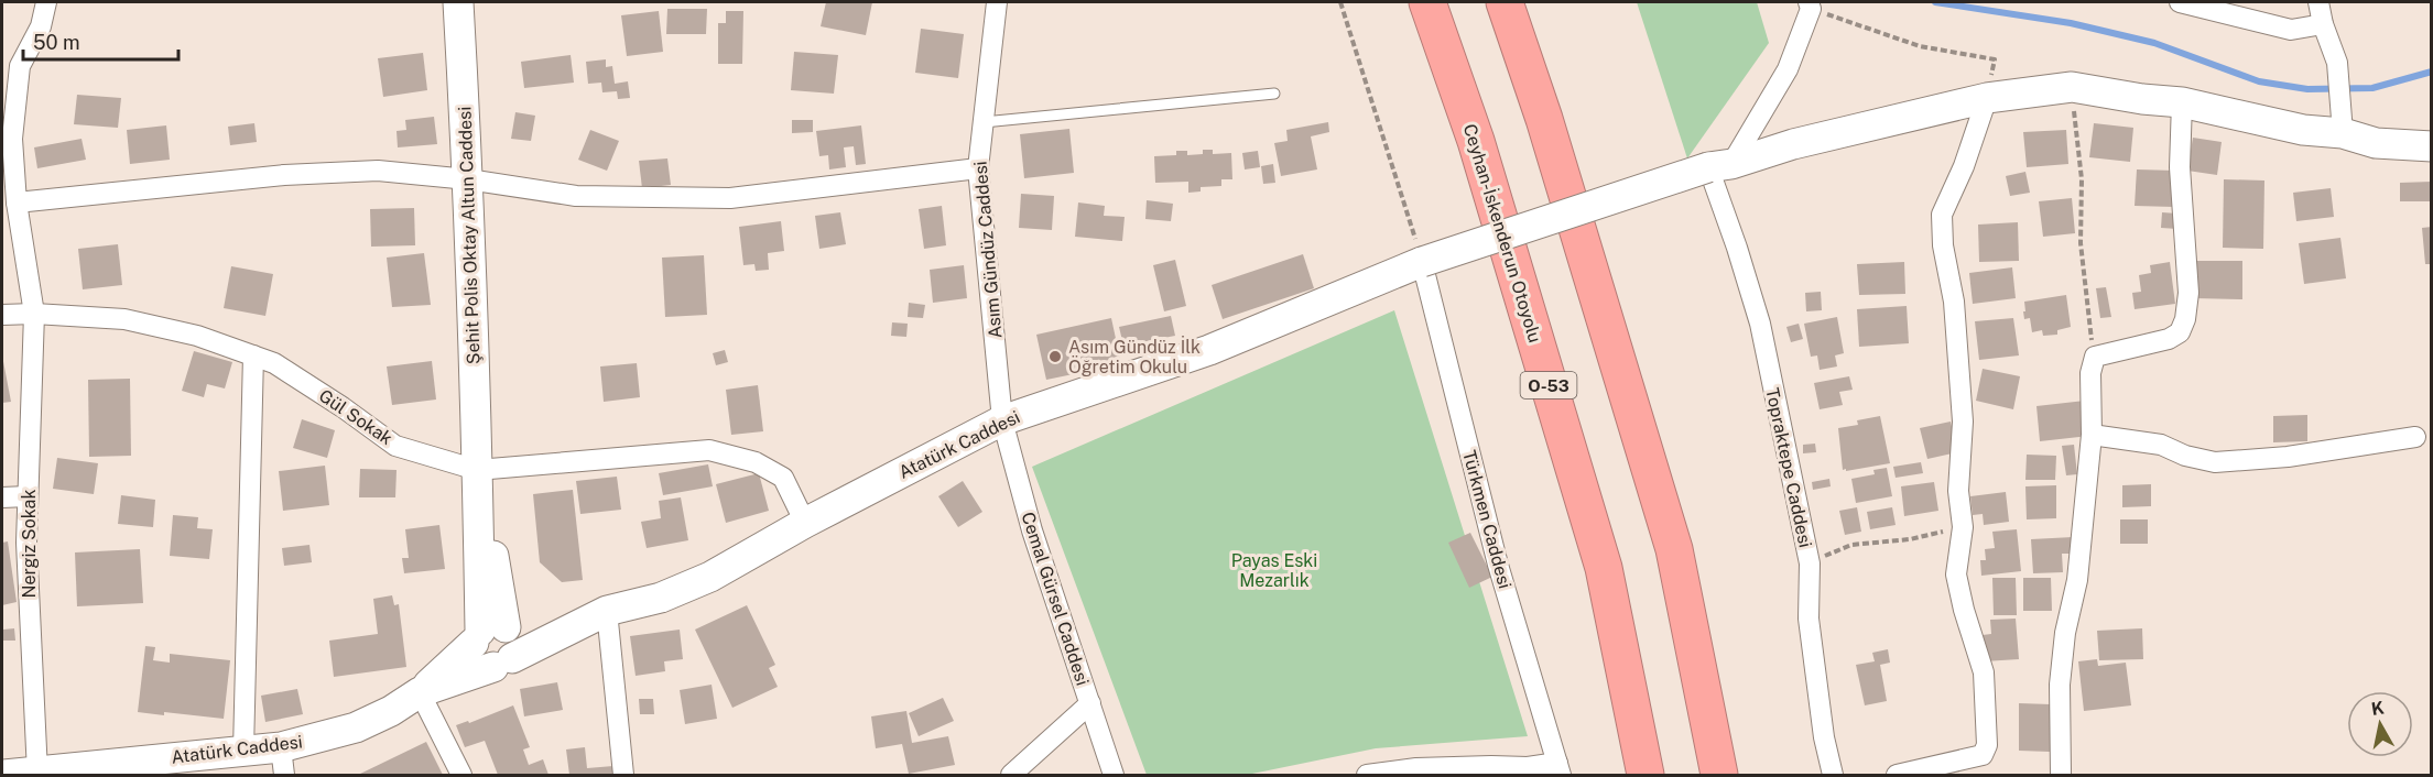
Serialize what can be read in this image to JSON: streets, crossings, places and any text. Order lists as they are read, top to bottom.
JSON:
{
  "streets": {
    "highway": ["Ceyhan-İskenderun Otoyolu", "O-53"],
    "street": [
      "Şehit Polis Oktay Altun Caddesi",
      "Asım Gündüz Caddesi",
      "Gül Sokak",
      "Atatürk Caddesi",
      "Topraktepe Caddesi",
      "Türkmen Caddesi",
      "Nergiz Sokak",
      "Cemal Gürsel Caddesi"
    ]
  },
  "crossings": [
    ["Şehit Polis Oktay Altun Caddesi", "Gül Sokak"],
    ["Şehit Polis Oktay Altun Caddesi", "Atatürk Caddesi"],
    ["Asım Gündüz Caddesi", "Atatürk Caddesi"],
    ["Asım Gündüz Caddesi", "Cemal Gürsel Caddesi"],
    ["Gül Sokak", "Atatürk Caddesi"],
    ["Gül Sokak", "Nergiz Sokak"],
    ["Atatürk Caddesi", "Topraktepe Caddesi"],
    ["Atatürk Caddesi", "Türkmen Caddesi"],
    ["Atatürk Caddesi", "Nergiz Sokak"],
    ["Atatürk Caddesi", "Cemal Gürsel Caddesi"]
  ],
  "parks": ["Payas Eski Mezarlık"],
  "places": ["Asım Gündüz İlk Öğretim Okulu"],
  "scale_bar": "50 m",
  "north": "top"
}
